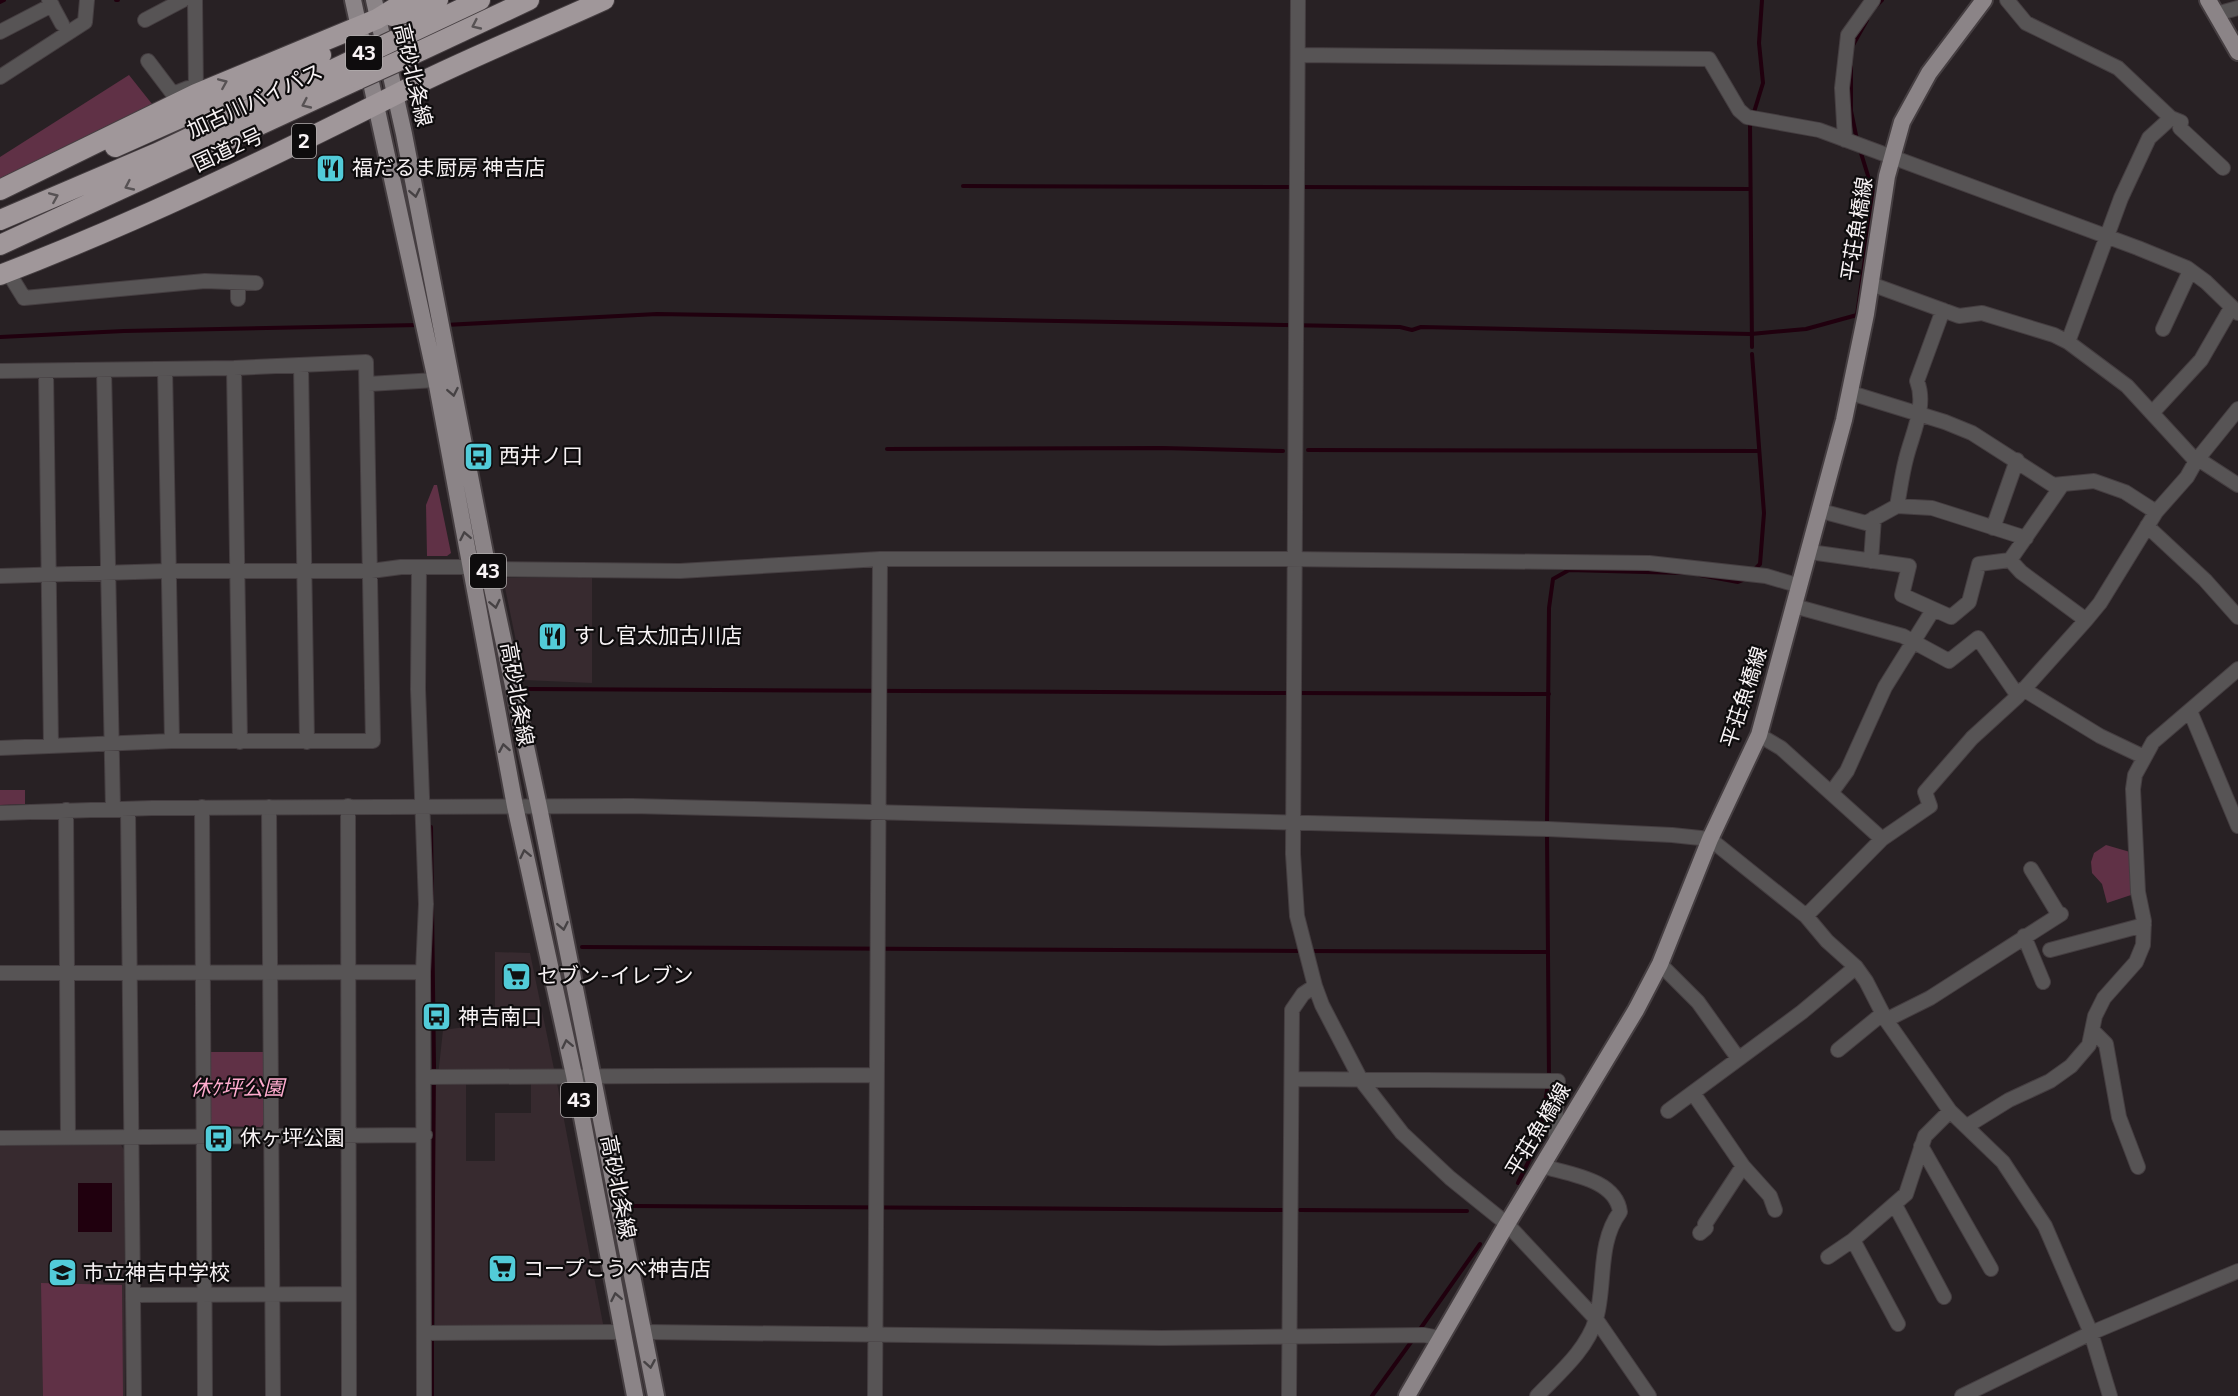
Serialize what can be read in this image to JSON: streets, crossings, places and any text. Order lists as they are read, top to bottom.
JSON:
{
  "streets": {
    "highway": ["加古川バイパス", "2", "国道2号"],
    "main road": ["43", "高砂北条線", "平荘魚橋線"]
  },
  "crossings": [
    ["高砂北条線", "国道2号"]
  ],
  "parks": ["休ｹ坪公園"],
  "places": {
    "restaurant": ["福だるま厨房 神吉店", "すし官太加古川店"],
    "bus stop": ["西井ノ口", "神吉南口", "休ヶ坪公園"],
    "supermarket": ["セブン-イレブン", "コープこうべ神吉店"],
    "school or university": ["市立神吉中学校"]
  }
}
